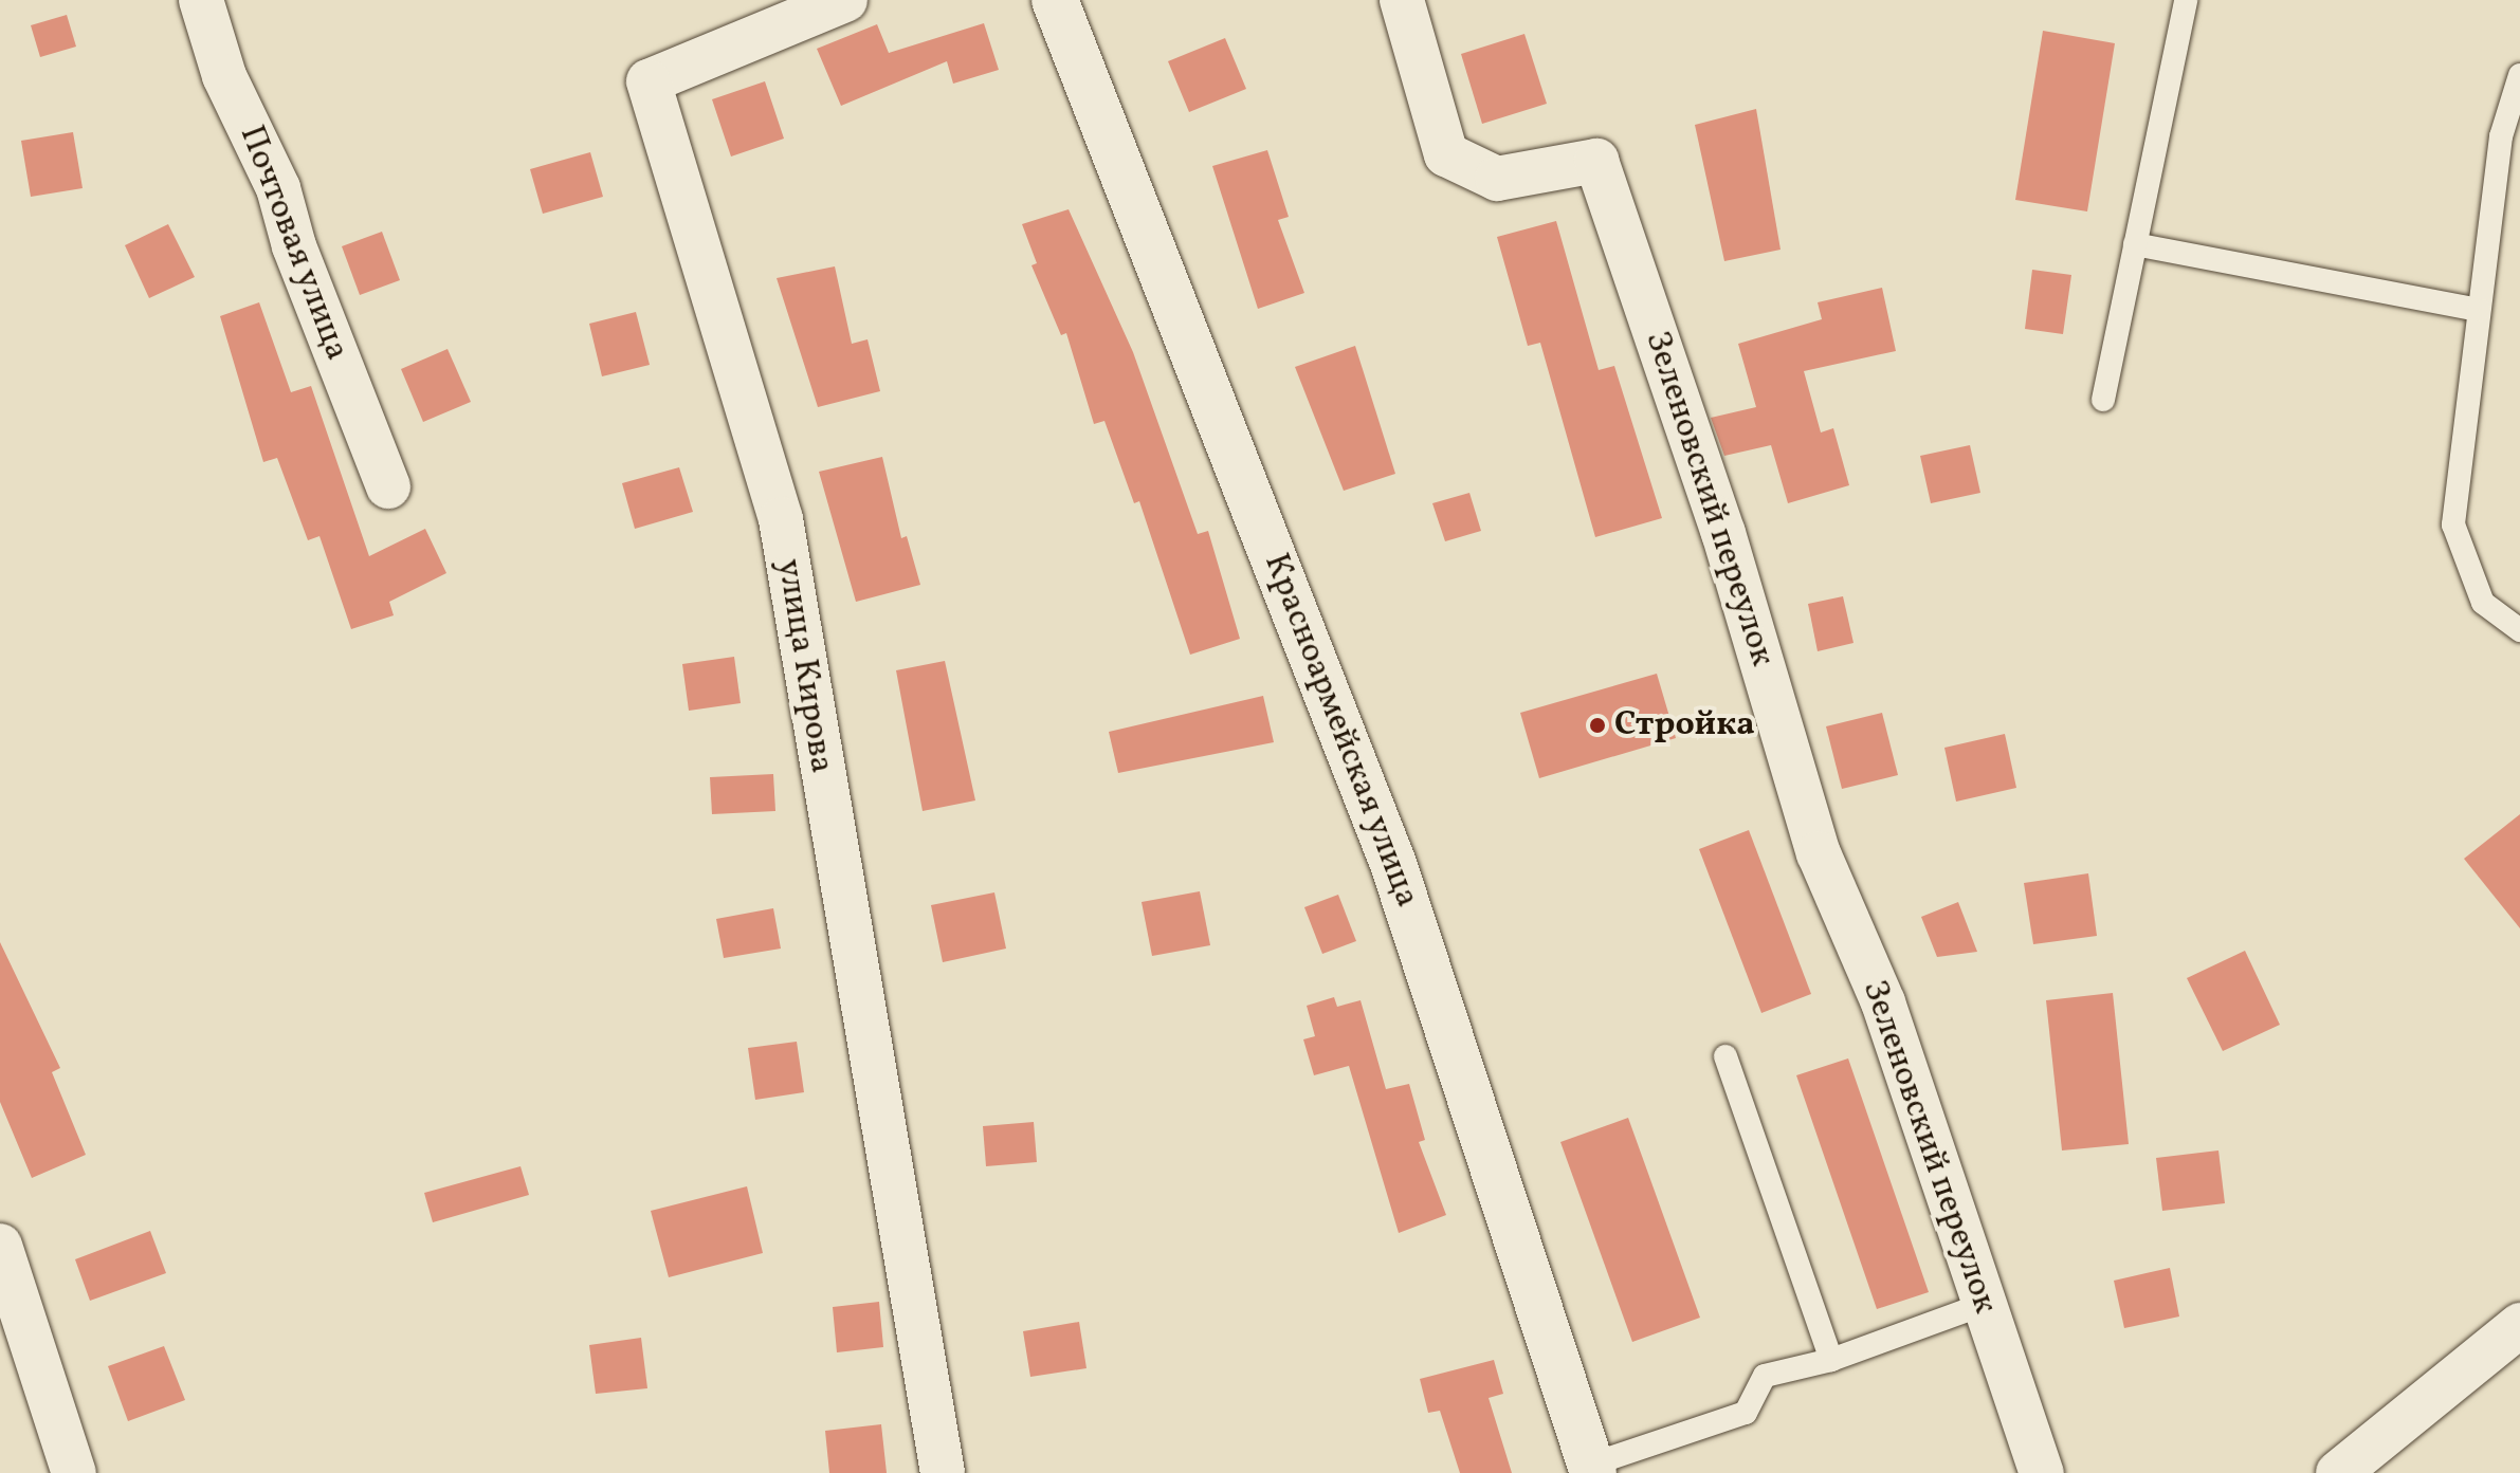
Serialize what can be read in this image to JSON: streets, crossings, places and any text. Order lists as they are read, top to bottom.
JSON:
{
  "streets": {
    "street": [
      "Почтовая улица",
      "Зеленовский переулок",
      "улица Кирова",
      "Красноармейская улица"
    ]
  },
  "places": ["Стройка"]
}
